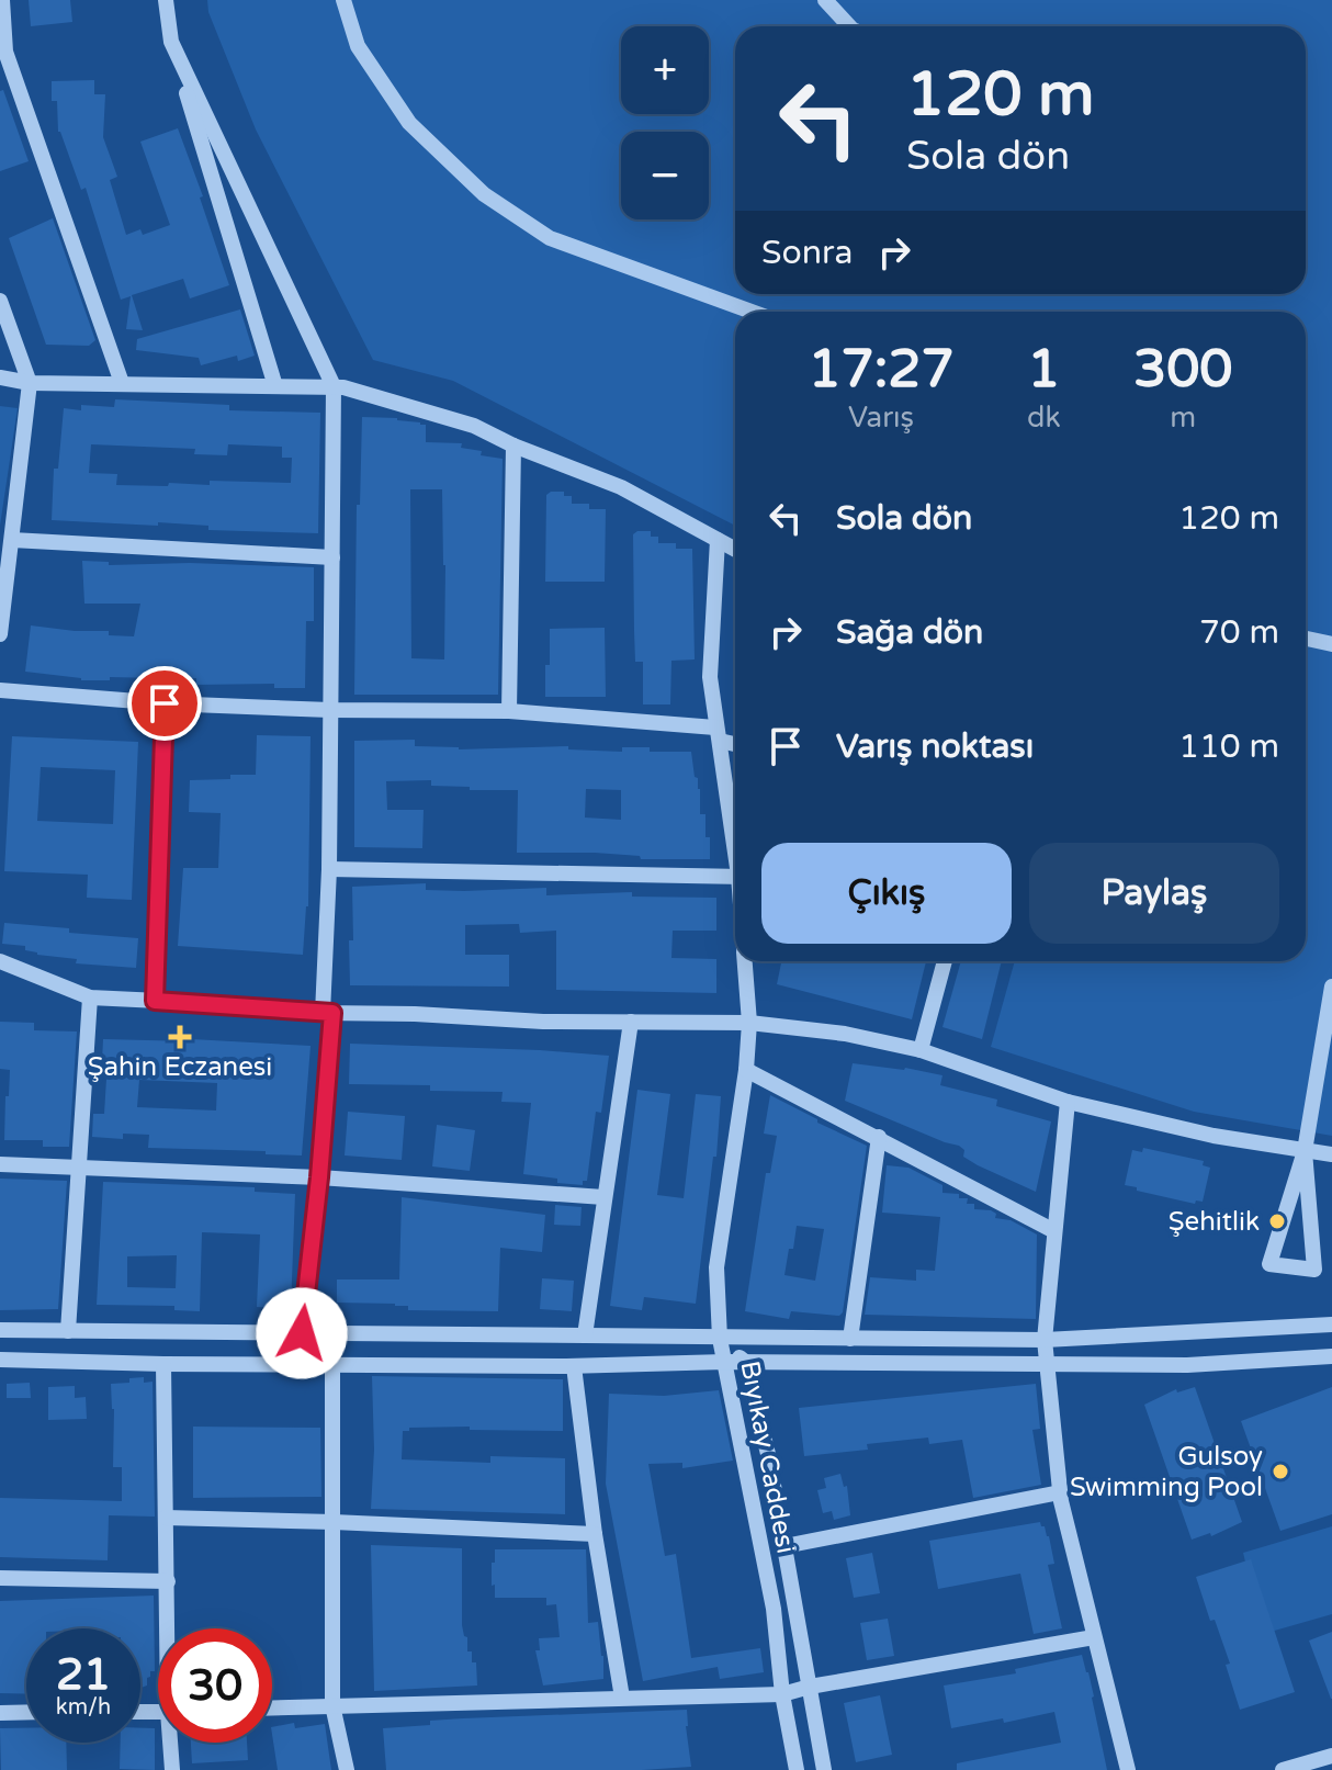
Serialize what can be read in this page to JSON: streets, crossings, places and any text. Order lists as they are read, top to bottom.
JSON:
{
  "streets": {
    "street": ["Bıyıkay Caddesi"]
  },
  "places": {
    "health": ["Şahin Eczanesi"],
    "other": ["Şehitlik", "Gulsoy Swimming Pool"]
  },
  "page": {
    "map_buttons": ["+", "−"],
    "turn": ["120 m", "Sola dön"],
    "then": "Sonra",
    "eta": [
      "17:27",
      "Varış",
      "1",
      "dk",
      "300",
      "m"
    ],
    "list": [
      {
        "name": "Sola dön",
        "value": "120 m"
      },
      {
        "name": "Sağa dön",
        "value": "70 m"
      },
      {
        "name": "Varış noktası",
        "value": "110 m"
      }
    ],
    "buttons": ["Çıkış", "Paylaş"],
    "speed": "21 km/h",
    "limit": "30"
  }
}
